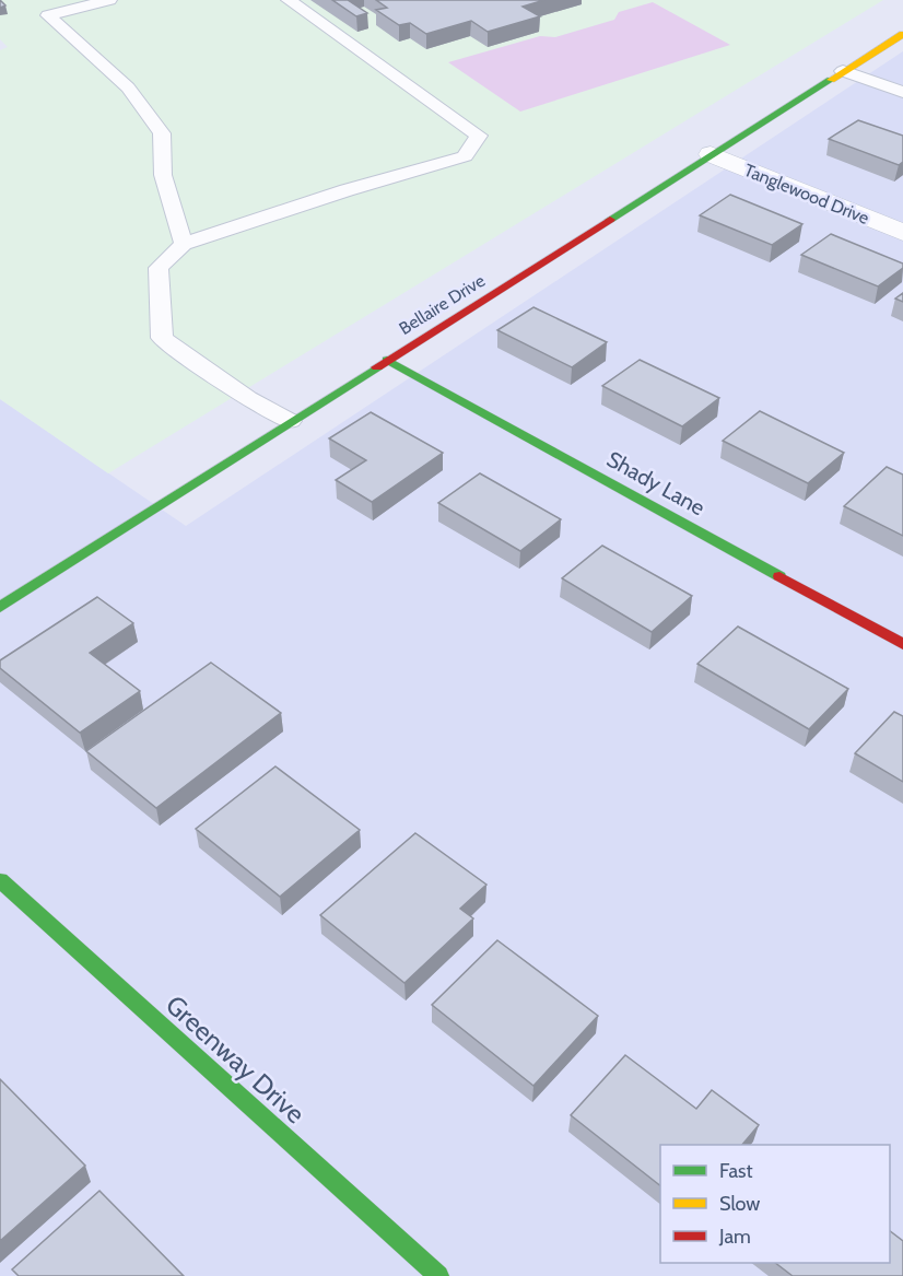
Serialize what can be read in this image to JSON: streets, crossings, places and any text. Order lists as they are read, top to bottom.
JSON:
{
  "streets": {
    "street": [
      "Tanglewood Drive",
      "Bellaire Drive",
      "Shady Lane",
      "Greenway Drive"
    ]
  },
  "crossings": [
    ["Tanglewood Drive", "Bellaire Drive"],
    ["Bellaire Drive", "Shady Lane"]
  ],
  "legend": ["Fast", "Slow", "Jam"]
}
